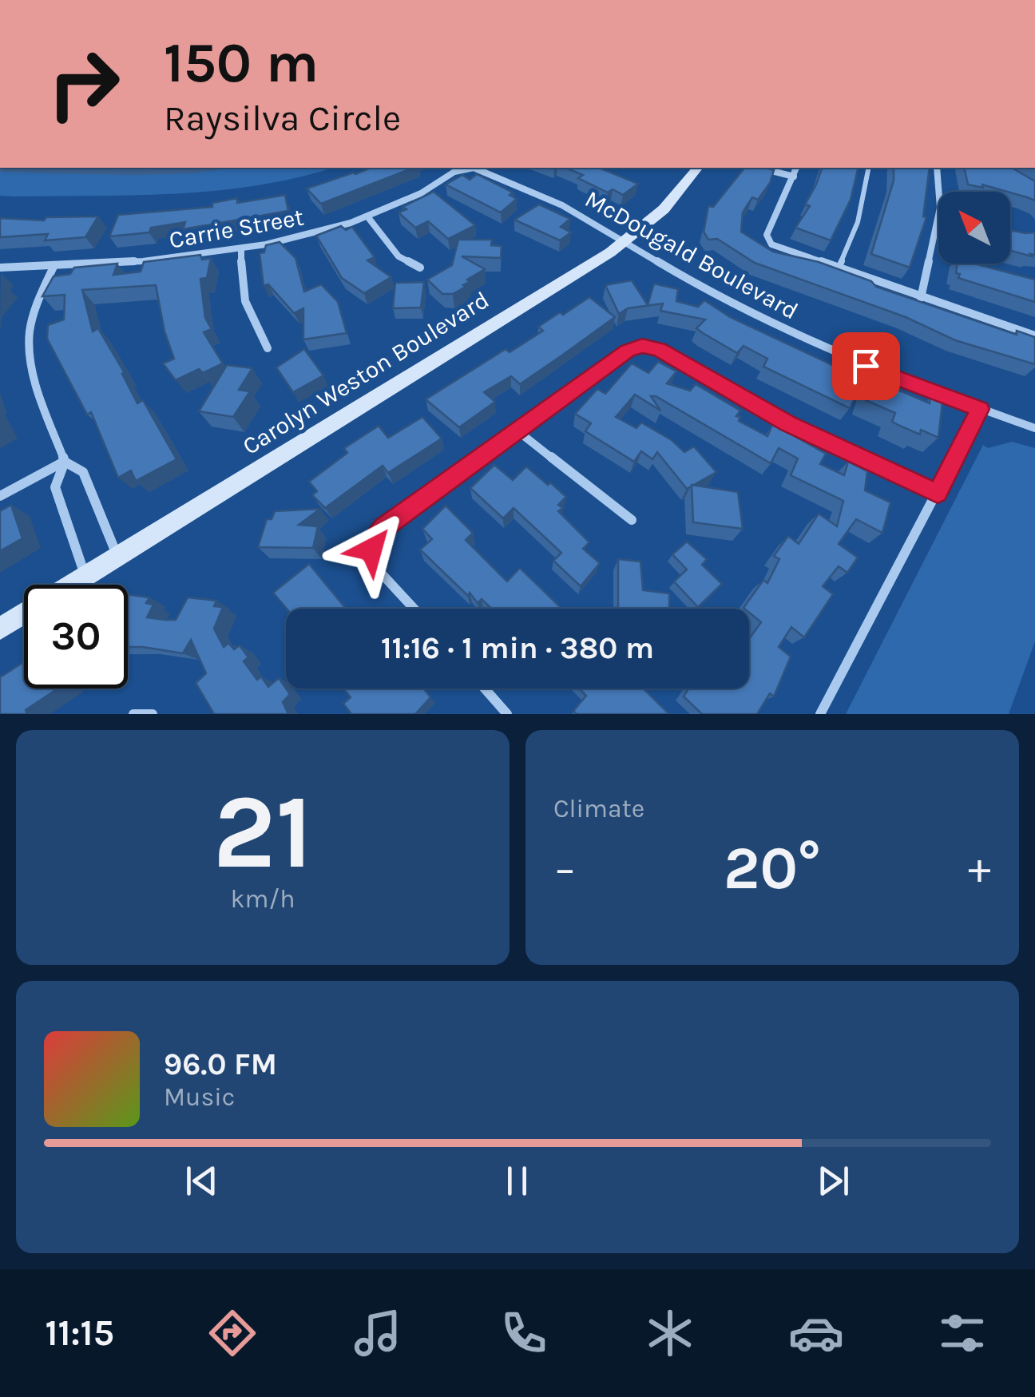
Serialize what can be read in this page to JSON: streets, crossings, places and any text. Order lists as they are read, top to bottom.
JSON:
{
  "streets": {
    "street": ["Carrie Street", "McDougald Boulevard", "Carolyn Weston Boulevard"]
  },
  "crossings": [
    ["Carrie Street", "McDougald Boulevard"],
    ["McDougald Boulevard", "Carolyn Weston Boulevard"]
  ],
  "north": "top left",
  "page": {
    "turn": ["150 m", "Raysilva Circle"],
    "limit": "30",
    "trip": "11:16 · 1 min · 380 m",
    "tile": [
      ["21", "km/h"],
      "Climate"
    ],
    "heat": ["−", "20°", "+"],
    "song": ["96.0 FM", "Music"],
    "tabs": "11:15"
  }
}
